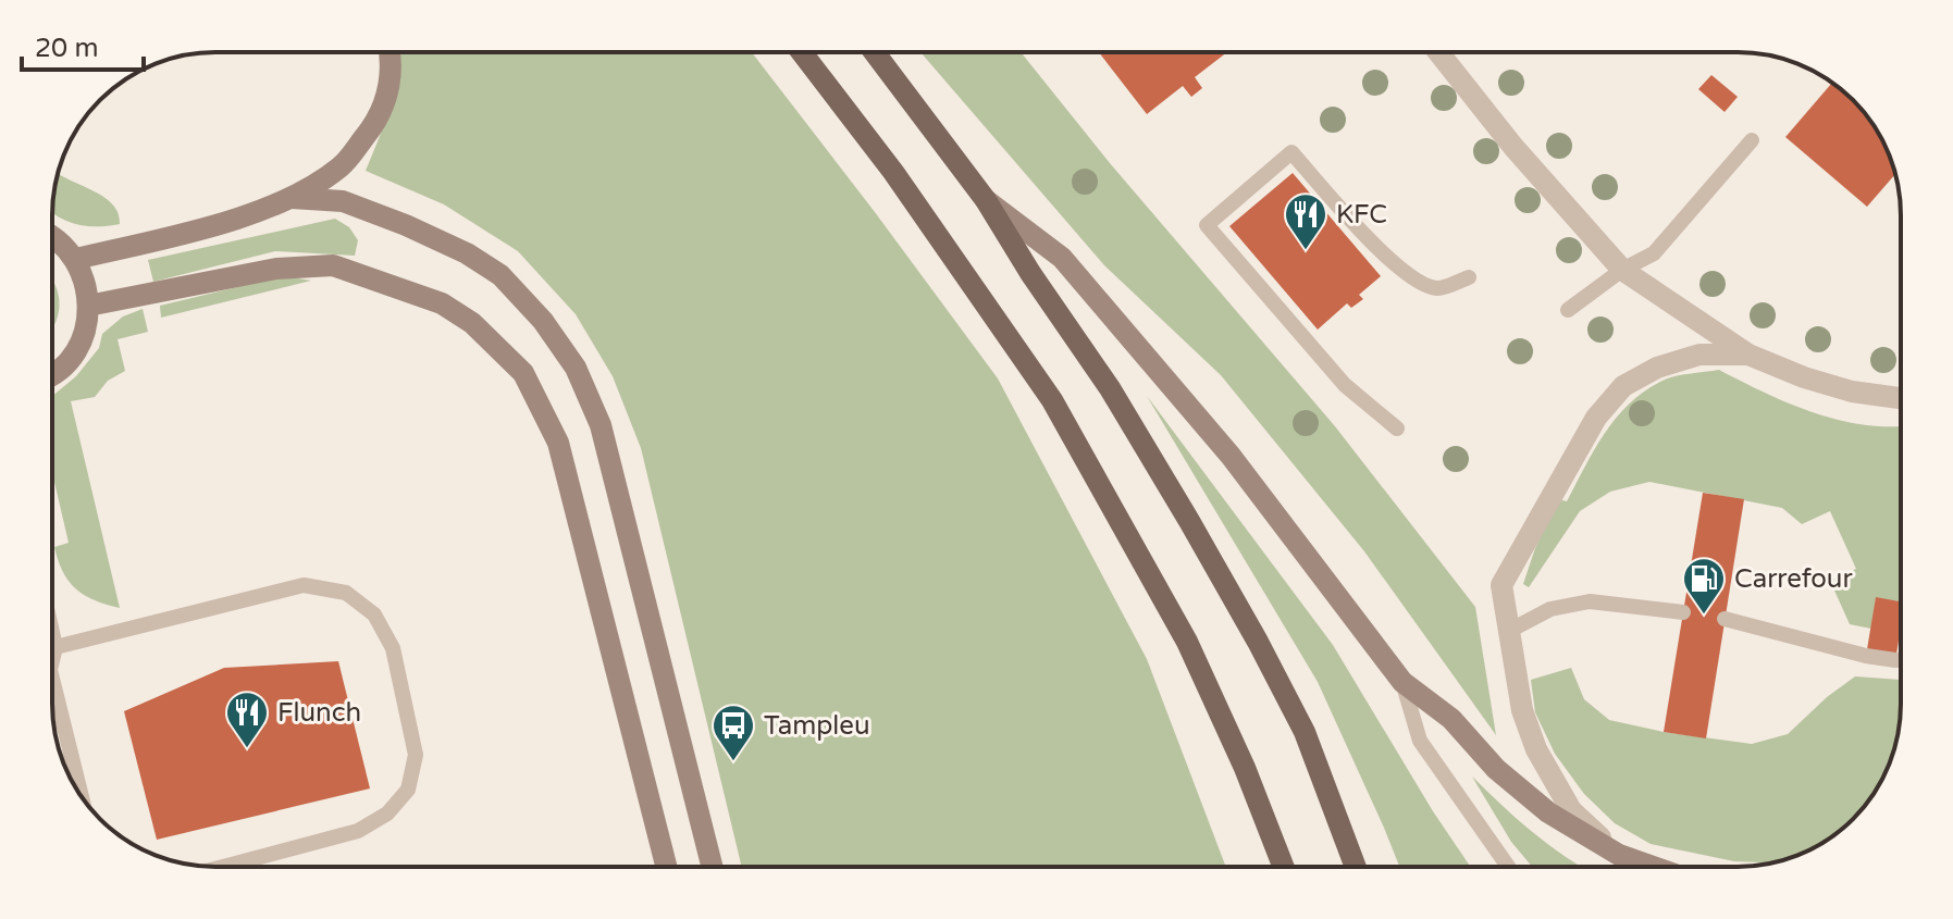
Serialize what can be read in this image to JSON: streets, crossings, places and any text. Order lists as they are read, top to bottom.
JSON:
{
  "places": {
    "restaurant": ["KFC", "Flunch"],
    "fuel station": ["Carrefour"],
    "bus stop": ["Tampleu"]
  },
  "scale_bar": "20 m"
}
